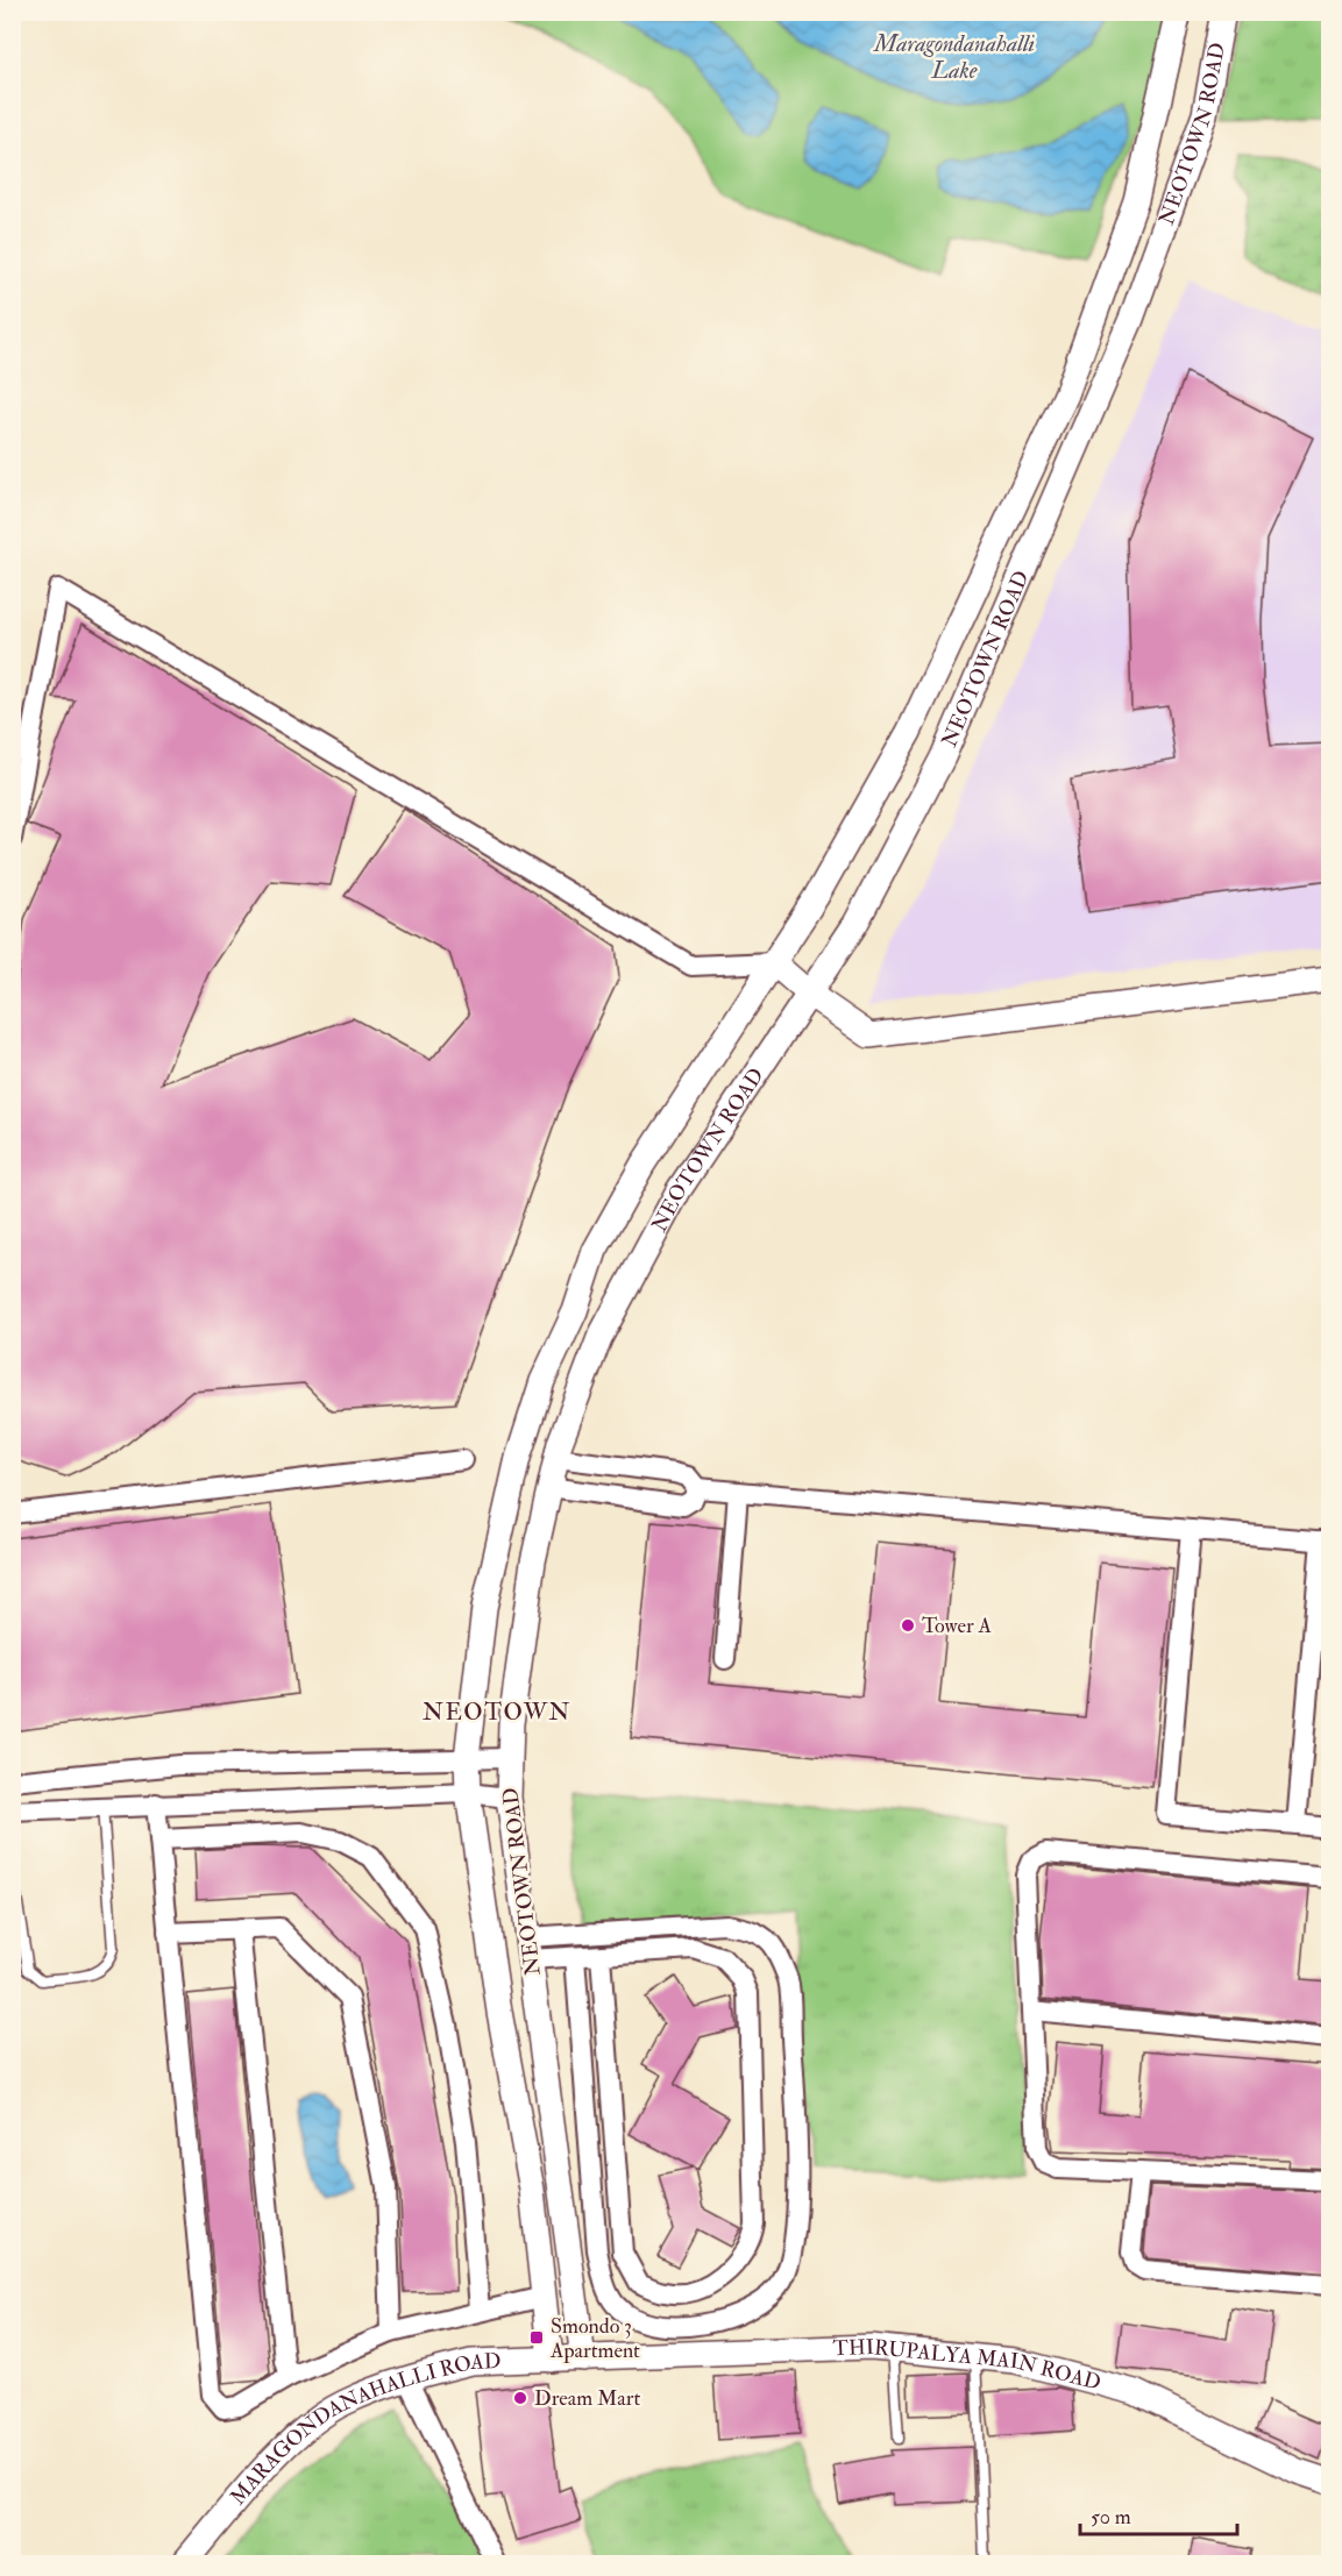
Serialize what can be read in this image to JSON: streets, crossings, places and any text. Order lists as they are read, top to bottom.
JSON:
{
  "streets": {
    "street": ["NEOTOWN ROAD", "THIRUPALYA MAIN ROAD", "MARAGONDANAHALLI ROAD"]
  },
  "crossings": [
    ["NEOTOWN ROAD", "THIRUPALYA MAIN ROAD"],
    ["NEOTOWN ROAD", "MARAGONDANAHALLI ROAD"],
    ["THIRUPALYA MAIN ROAD", "MARAGONDANAHALLI ROAD"]
  ],
  "districts": ["NEOTOWN"],
  "water": ["Maragondanahalli Lake"],
  "places": {
    "other": ["Tower A", "Dream Mart"],
    "transit": ["Smondo 3 Apartment"]
  },
  "scale_bar": "50 m"
}
